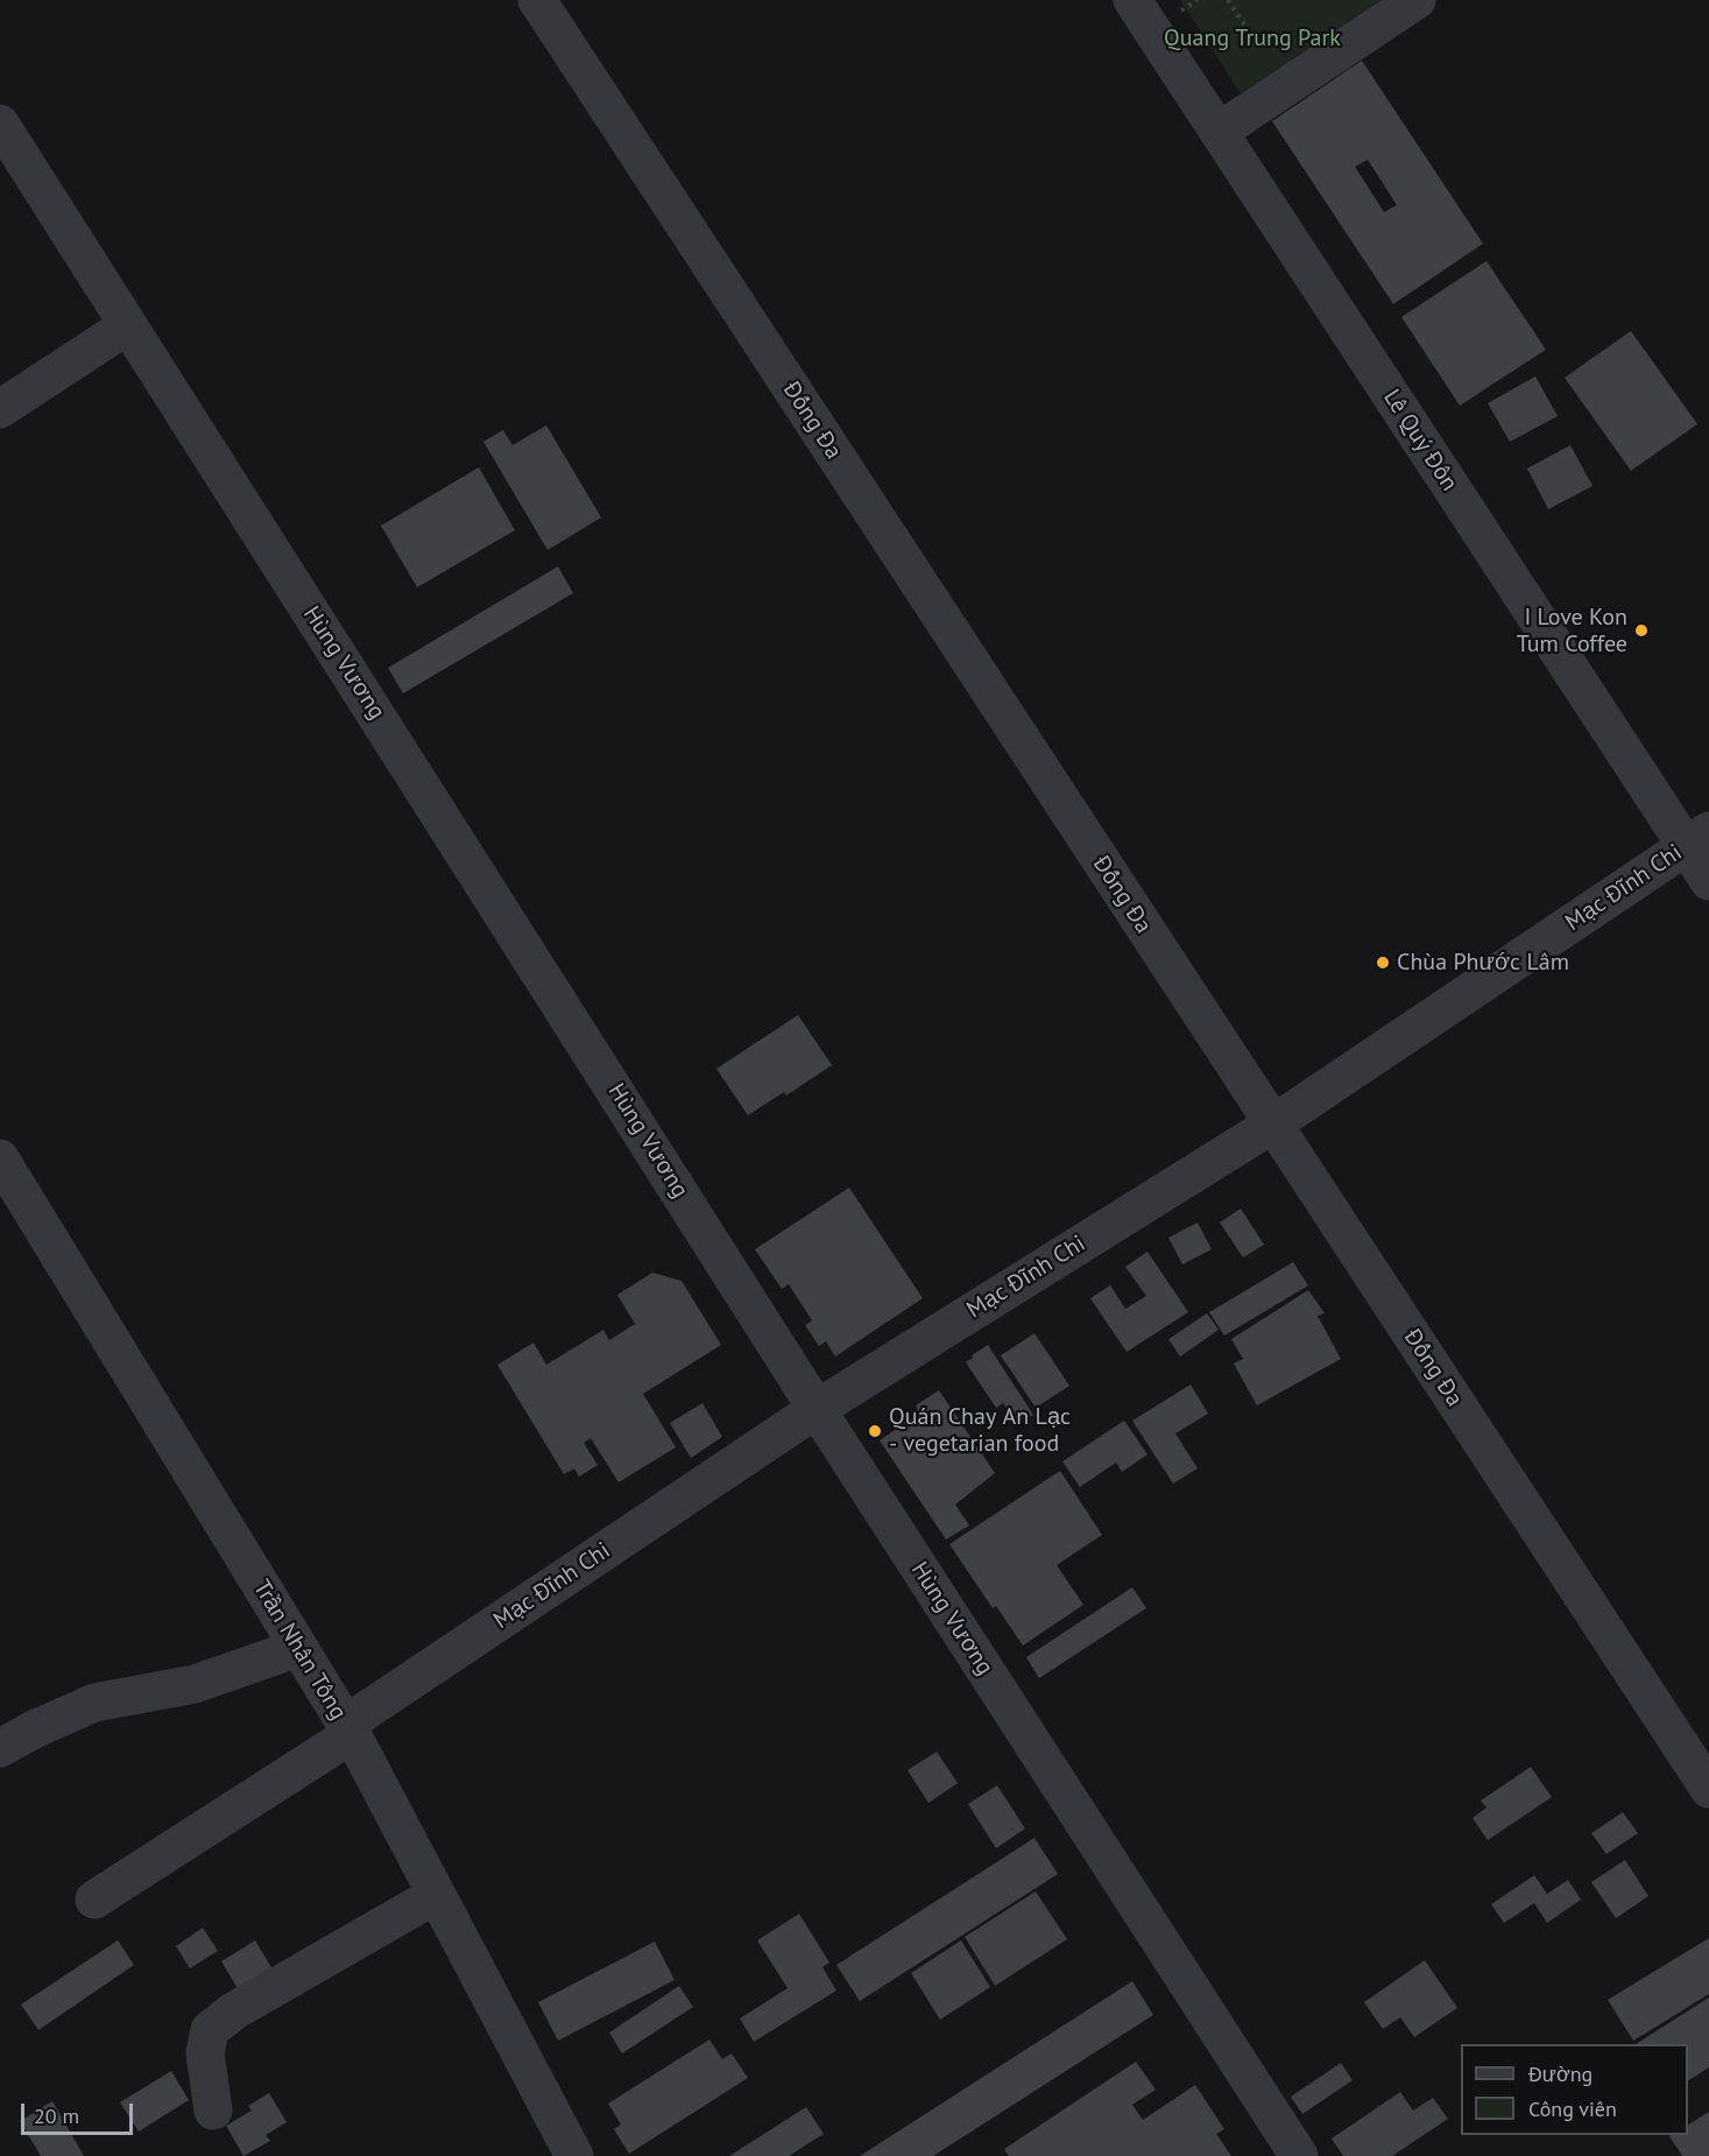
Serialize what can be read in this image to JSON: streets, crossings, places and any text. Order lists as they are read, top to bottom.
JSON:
{
  "streets": {
    "street": [
      "Đống Đa",
      "Lê Quý Đôn",
      "Hùng Vương",
      "Mạc Đĩnh Chi",
      "Trần Nhân Tông"
    ]
  },
  "crossings": [
    ["Đống Đa", "Mạc Đĩnh Chi"],
    ["Lê Quý Đôn", "Mạc Đĩnh Chi"],
    ["Hùng Vương", "Mạc Đĩnh Chi"],
    ["Mạc Đĩnh Chi", "Trần Nhân Tông"]
  ],
  "parks": ["Quang Trung Park"],
  "places": ["I Love Kon Tum Coffee", "Chùa Phước Lâm", "Quán Chay An Lạc - vegetarian food"],
  "legend": ["Đường", "Công viên"],
  "scale_bar": "20 m"
}
